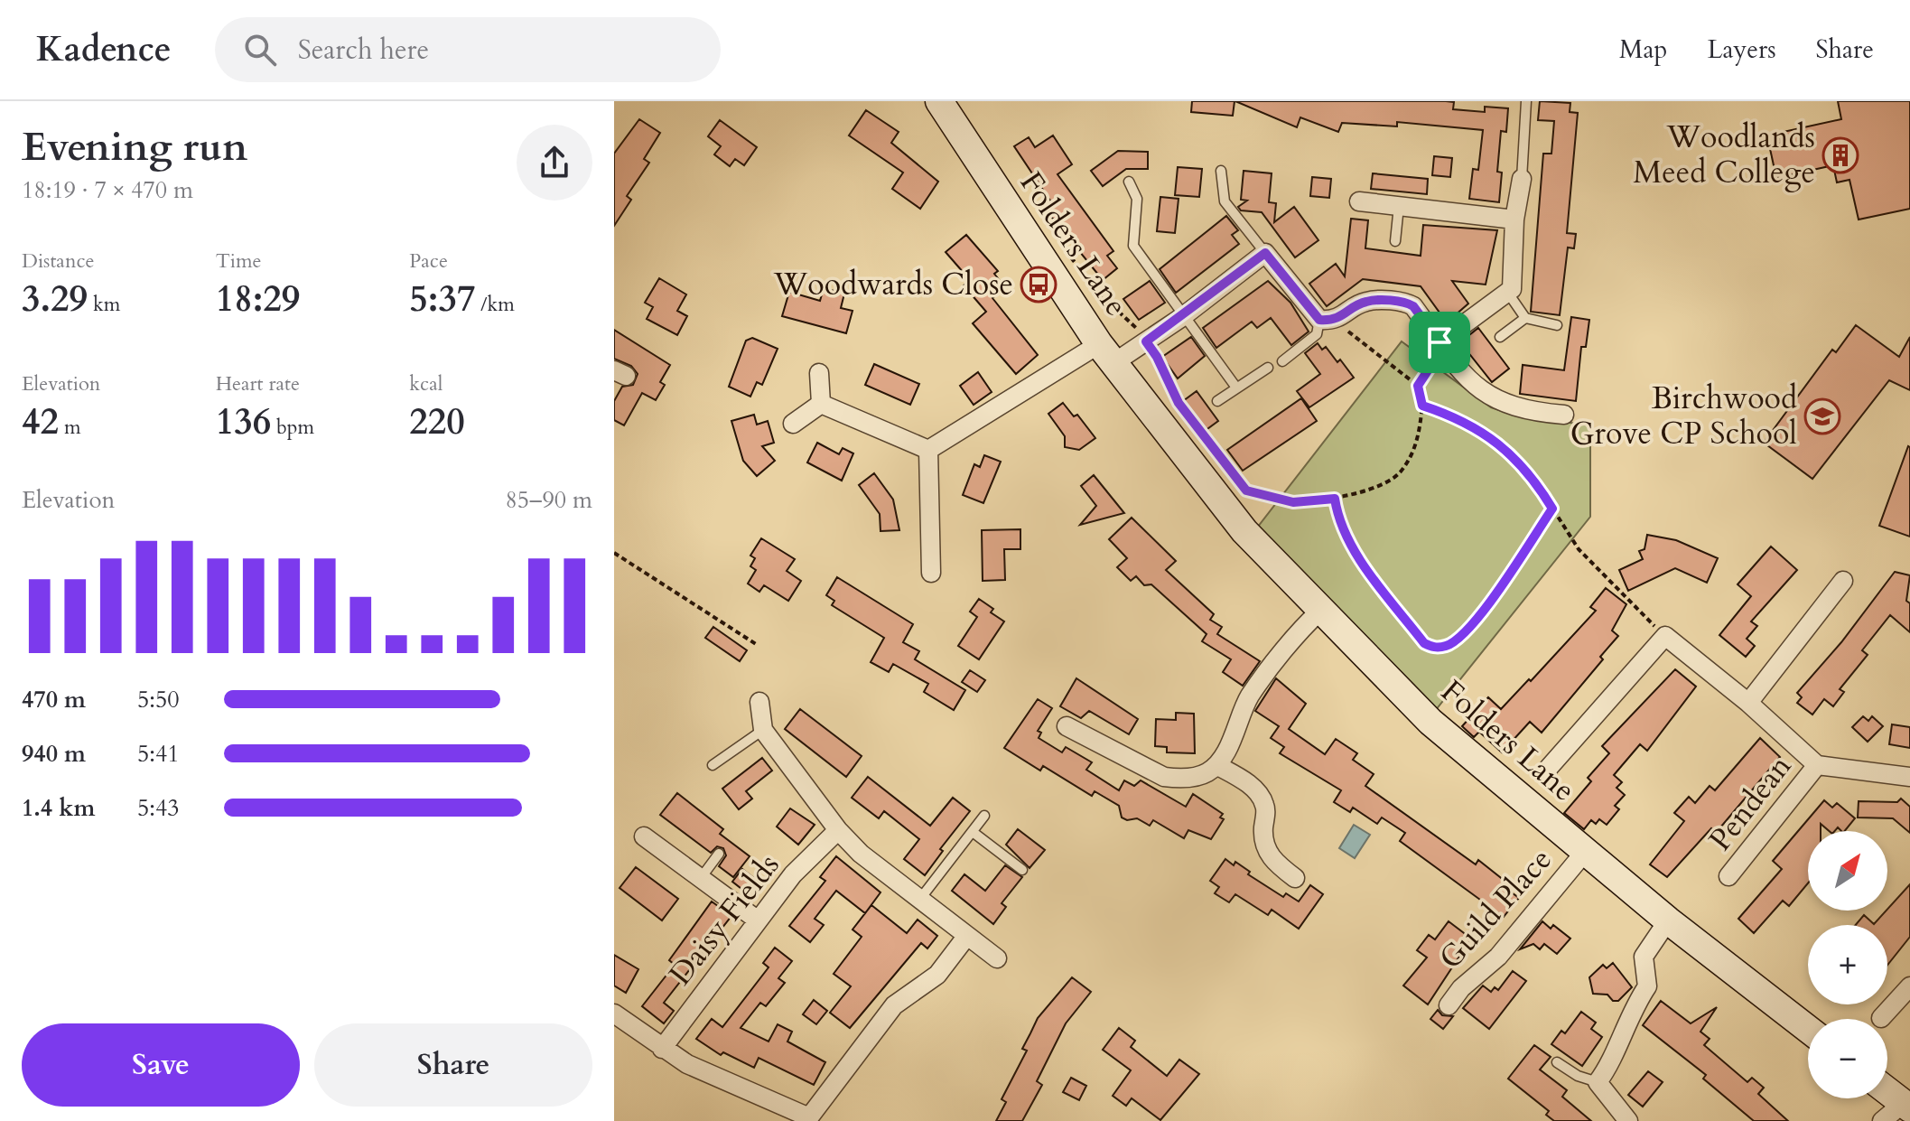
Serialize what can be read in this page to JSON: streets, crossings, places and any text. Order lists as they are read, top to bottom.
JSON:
{
  "streets": {
    "main road": ["Folders Lane"],
    "street": ["Pendean", "Guild Place", "Daisy Fields"]
  },
  "crossings": [
    ["Folders Lane", "Guild Place"]
  ],
  "places": {
    "building": ["Woodlands Meed College"],
    "bus stop": ["Woodwards Close"],
    "school or university": ["Birchwood Grove CP School"]
  },
  "north": "top right",
  "page": {
    "header": "Kadence",
    "search": "Search here",
    "nav": ["Map", "Layers", "Share"],
    "heading": ["Evening run", "18:19 · 7 × 470 m"],
    "stats": [
      ["Distance", "3.29 km"],
      ["Time", "18:29"],
      ["Pace", "5:37 /km"],
      ["Elevation", "42 m"],
      ["Heart rate", "136 bpm"],
      ["kcal", "220"]
    ],
    "chart": ["Elevation", "85–90 m"],
    "list": [
      {
        "name": "470 m",
        "note": "5:50"
      },
      {
        "name": "940 m",
        "note": "5:41"
      },
      {
        "name": "1.4 km",
        "note": "5:43"
      }
    ],
    "map_buttons": ["+", "−"],
    "buttons": ["Save", "Share"]
  }
}
